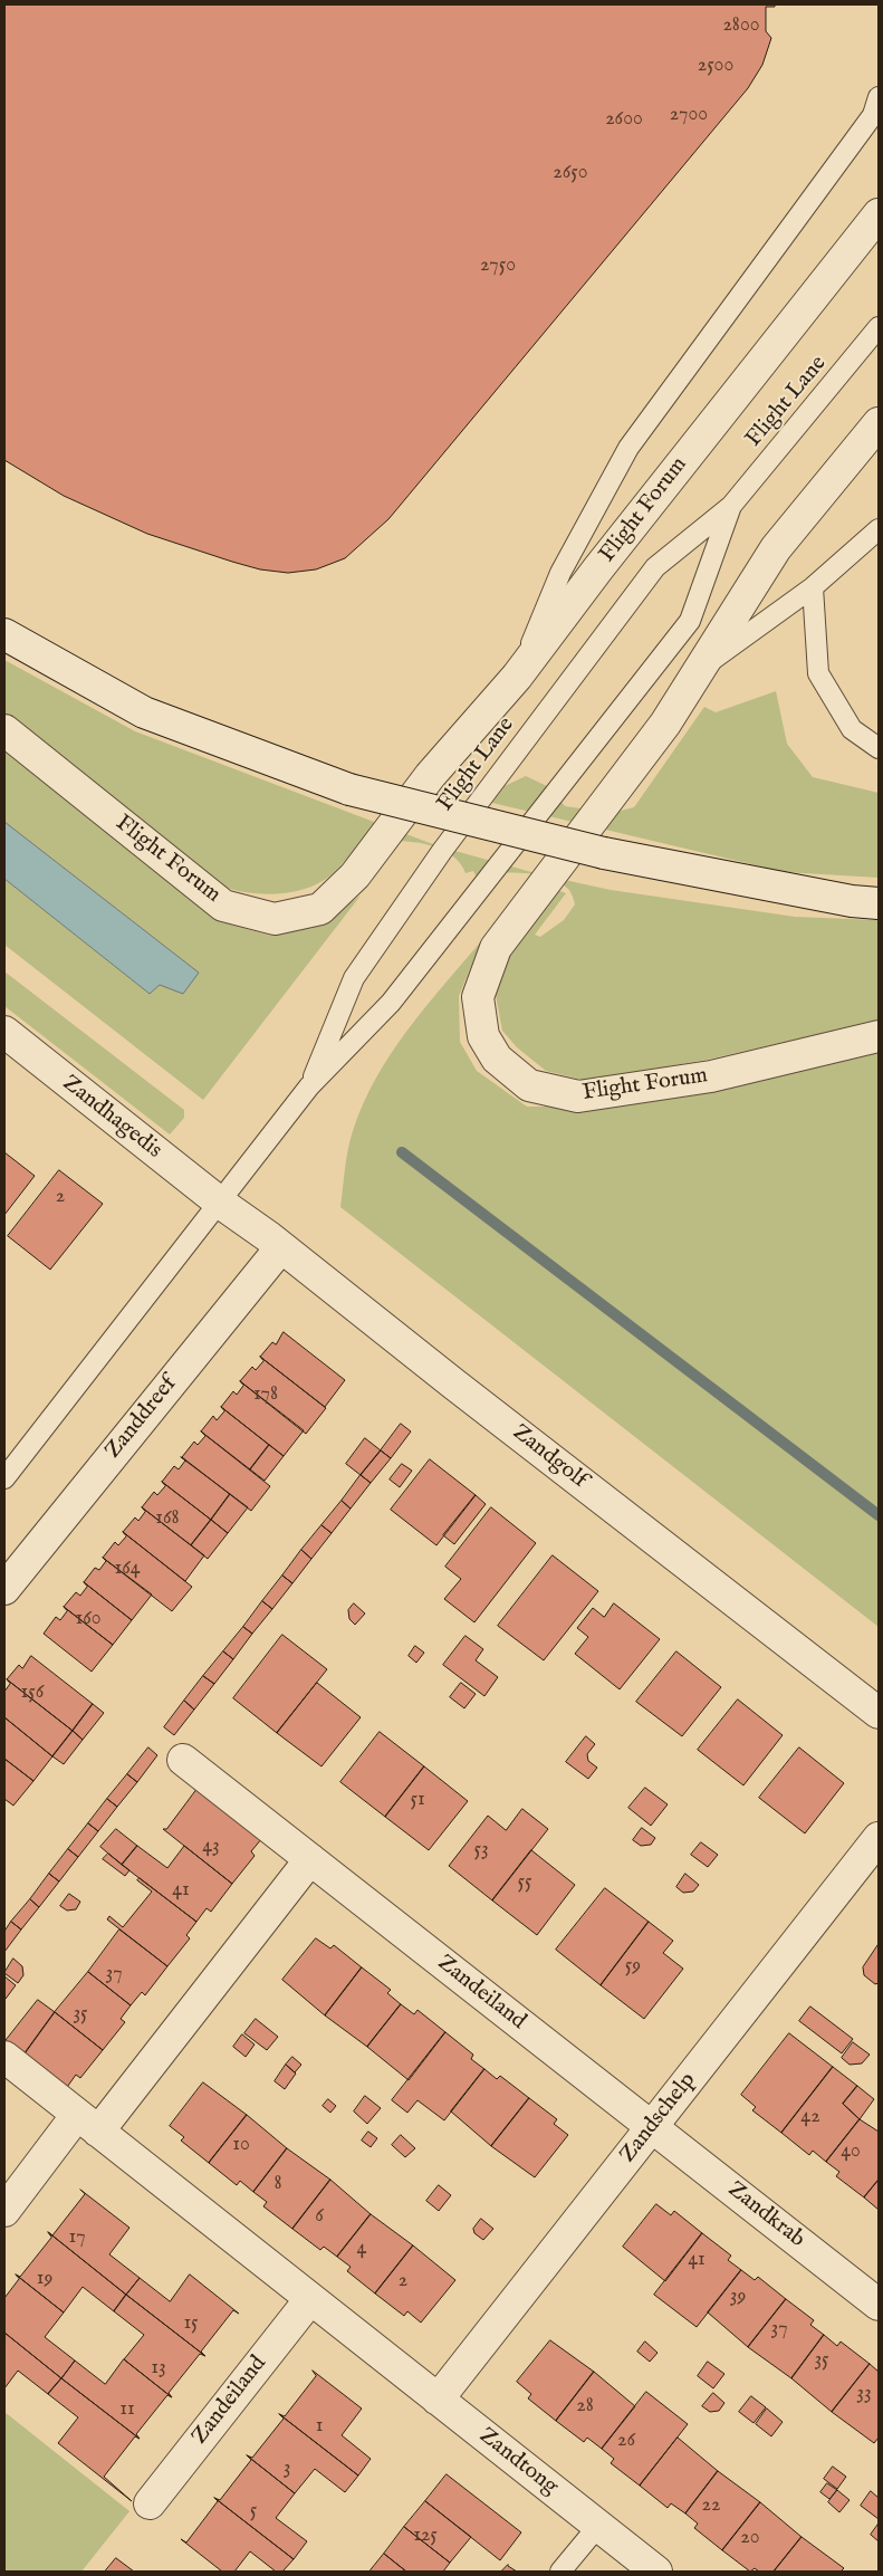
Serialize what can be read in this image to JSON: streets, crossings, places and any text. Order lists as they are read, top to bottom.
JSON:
{
  "streets": {
    "street": [
      "Flight Forum",
      "Zandhagedis",
      "Zanddreef",
      "Zandgolf",
      "Zandeiland",
      "Zandschelp",
      "Zandkrab",
      "Zandtong"
    ],
    "lane": ["Flight Lane"]
  },
  "crossings": [
    ["Flight Lane", "Zandhagedis"],
    ["Flight Lane", "Zandgolf"],
    ["Zandhagedis", "Zandgolf"],
    ["Zanddreef", "Zandgolf"],
    ["Zandeiland", "Zandschelp"],
    ["Zandeiland", "Zandkrab"],
    ["Zandschelp", "Zandkrab"],
    ["Zandschelp", "Zandtong"]
  ],
  "house_numbers": [
    "2800",
    "2500",
    "2700",
    "2600",
    "2650",
    "2750",
    "2",
    "178",
    "168",
    "164",
    "160",
    "156",
    "51",
    "43",
    "53",
    "55",
    "41",
    "59",
    "37",
    "35",
    "42",
    "10",
    "40",
    "8",
    "6",
    "17",
    "4",
    "41",
    "19",
    "2",
    "39",
    "15",
    "37",
    "35",
    "13",
    "33",
    "28",
    "11",
    "1",
    "26",
    "3",
    "22",
    "5",
    "125",
    "20"
  ]
}
